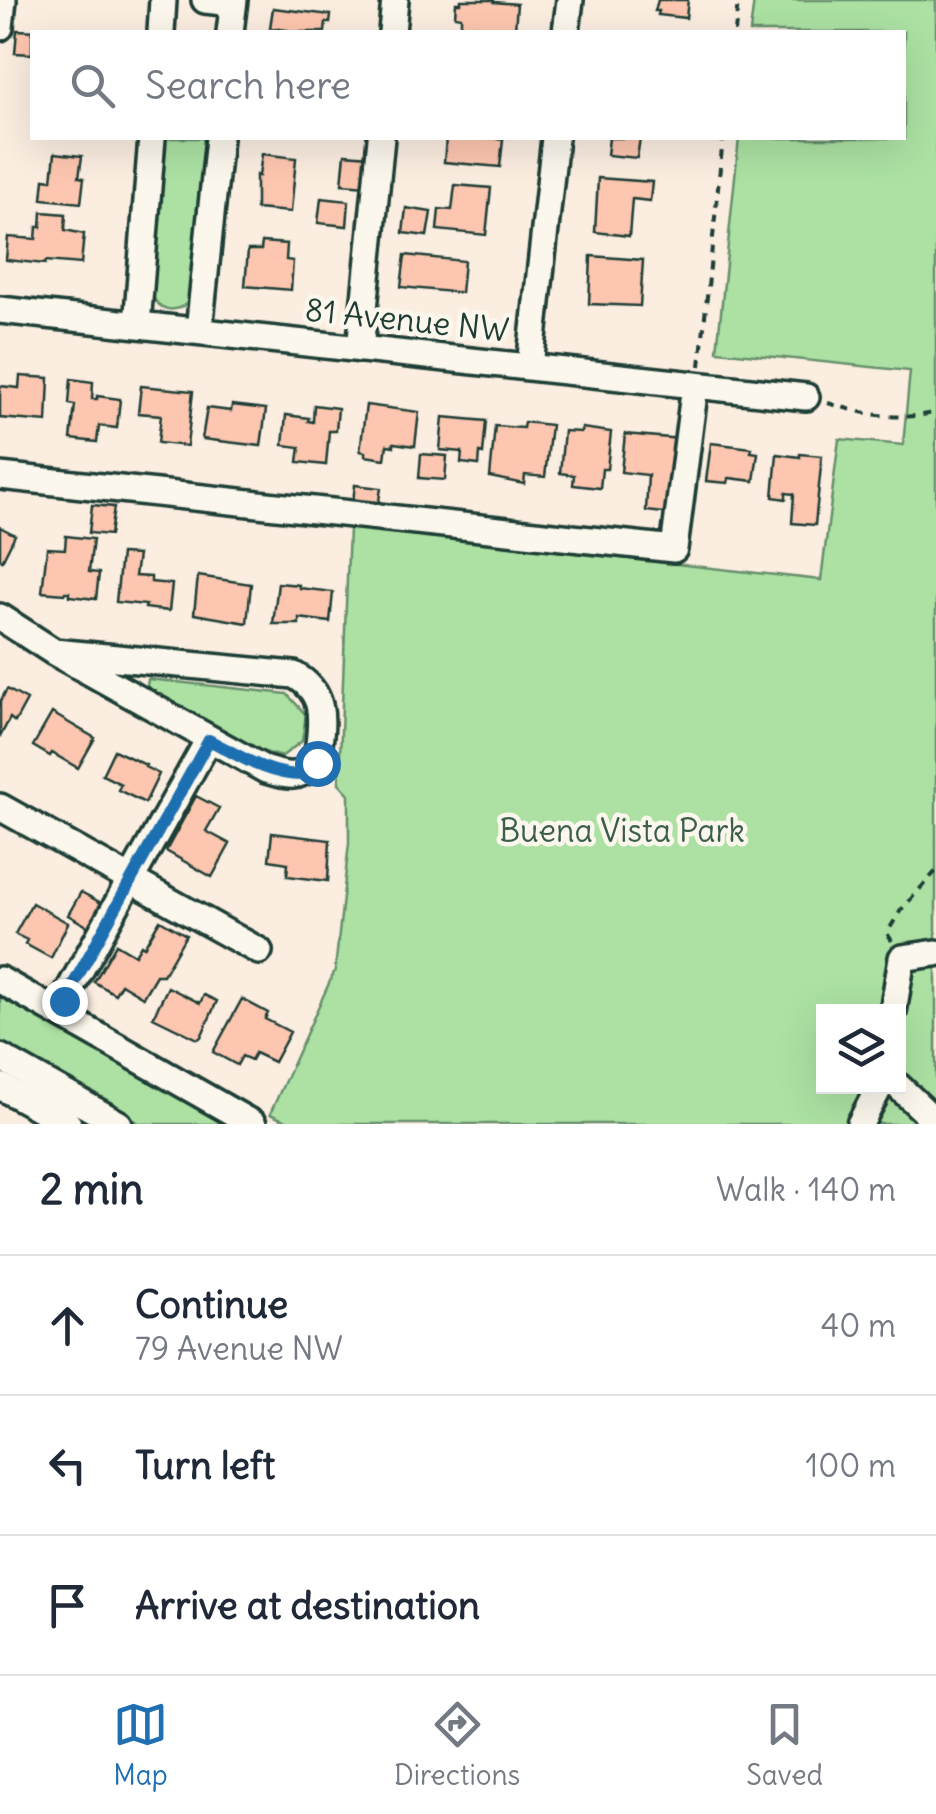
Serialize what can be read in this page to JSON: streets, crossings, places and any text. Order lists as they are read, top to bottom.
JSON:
{
  "streets": {
    "street": ["81 Avenue NW"]
  },
  "parks": ["Buena Vista Park"],
  "page": {
    "search": "Search here",
    "heading": ["2 min", "Walk · 140 m"],
    "list": [
      ["Continue", "79 Avenue NW", "40 m"],
      ["Turn left", "100 m"],
      "Arrive at destination"
    ],
    "nav": ["Map", "Directions", "Saved"]
  }
}
